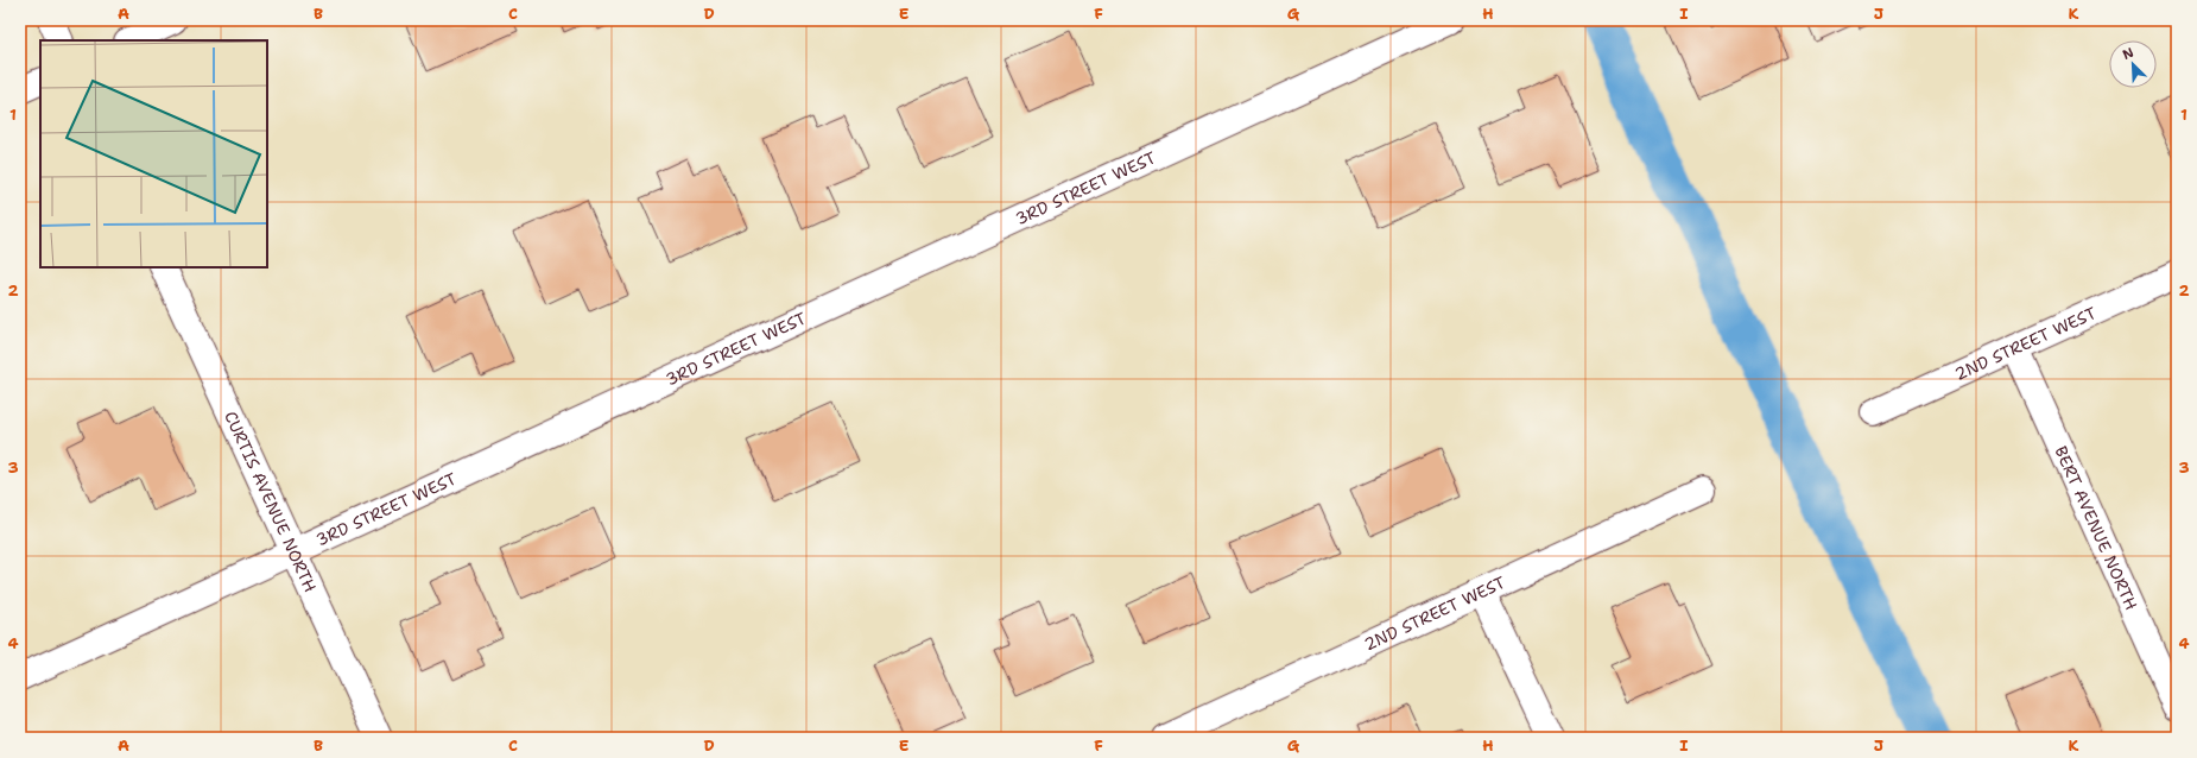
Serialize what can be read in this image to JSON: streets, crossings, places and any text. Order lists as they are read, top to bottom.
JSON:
{
  "streets": {
    "street": [
      "3RD STREET WEST",
      "2ND STREET WEST",
      "CURTIS AVENUE NORTH",
      "BERT AVENUE NORTH"
    ]
  },
  "crossings": [
    ["3RD STREET WEST", "CURTIS AVENUE NORTH"],
    ["2ND STREET WEST", "BERT AVENUE NORTH"]
  ],
  "north": "top left",
  "grid": {
    "columns": [
      "A",
      "B",
      "C",
      "D",
      "E",
      "F",
      "G",
      "H",
      "I",
      "J",
      "K"
    ],
    "rows": [
      "1",
      "2",
      "3",
      "4"
    ]
  }
}
